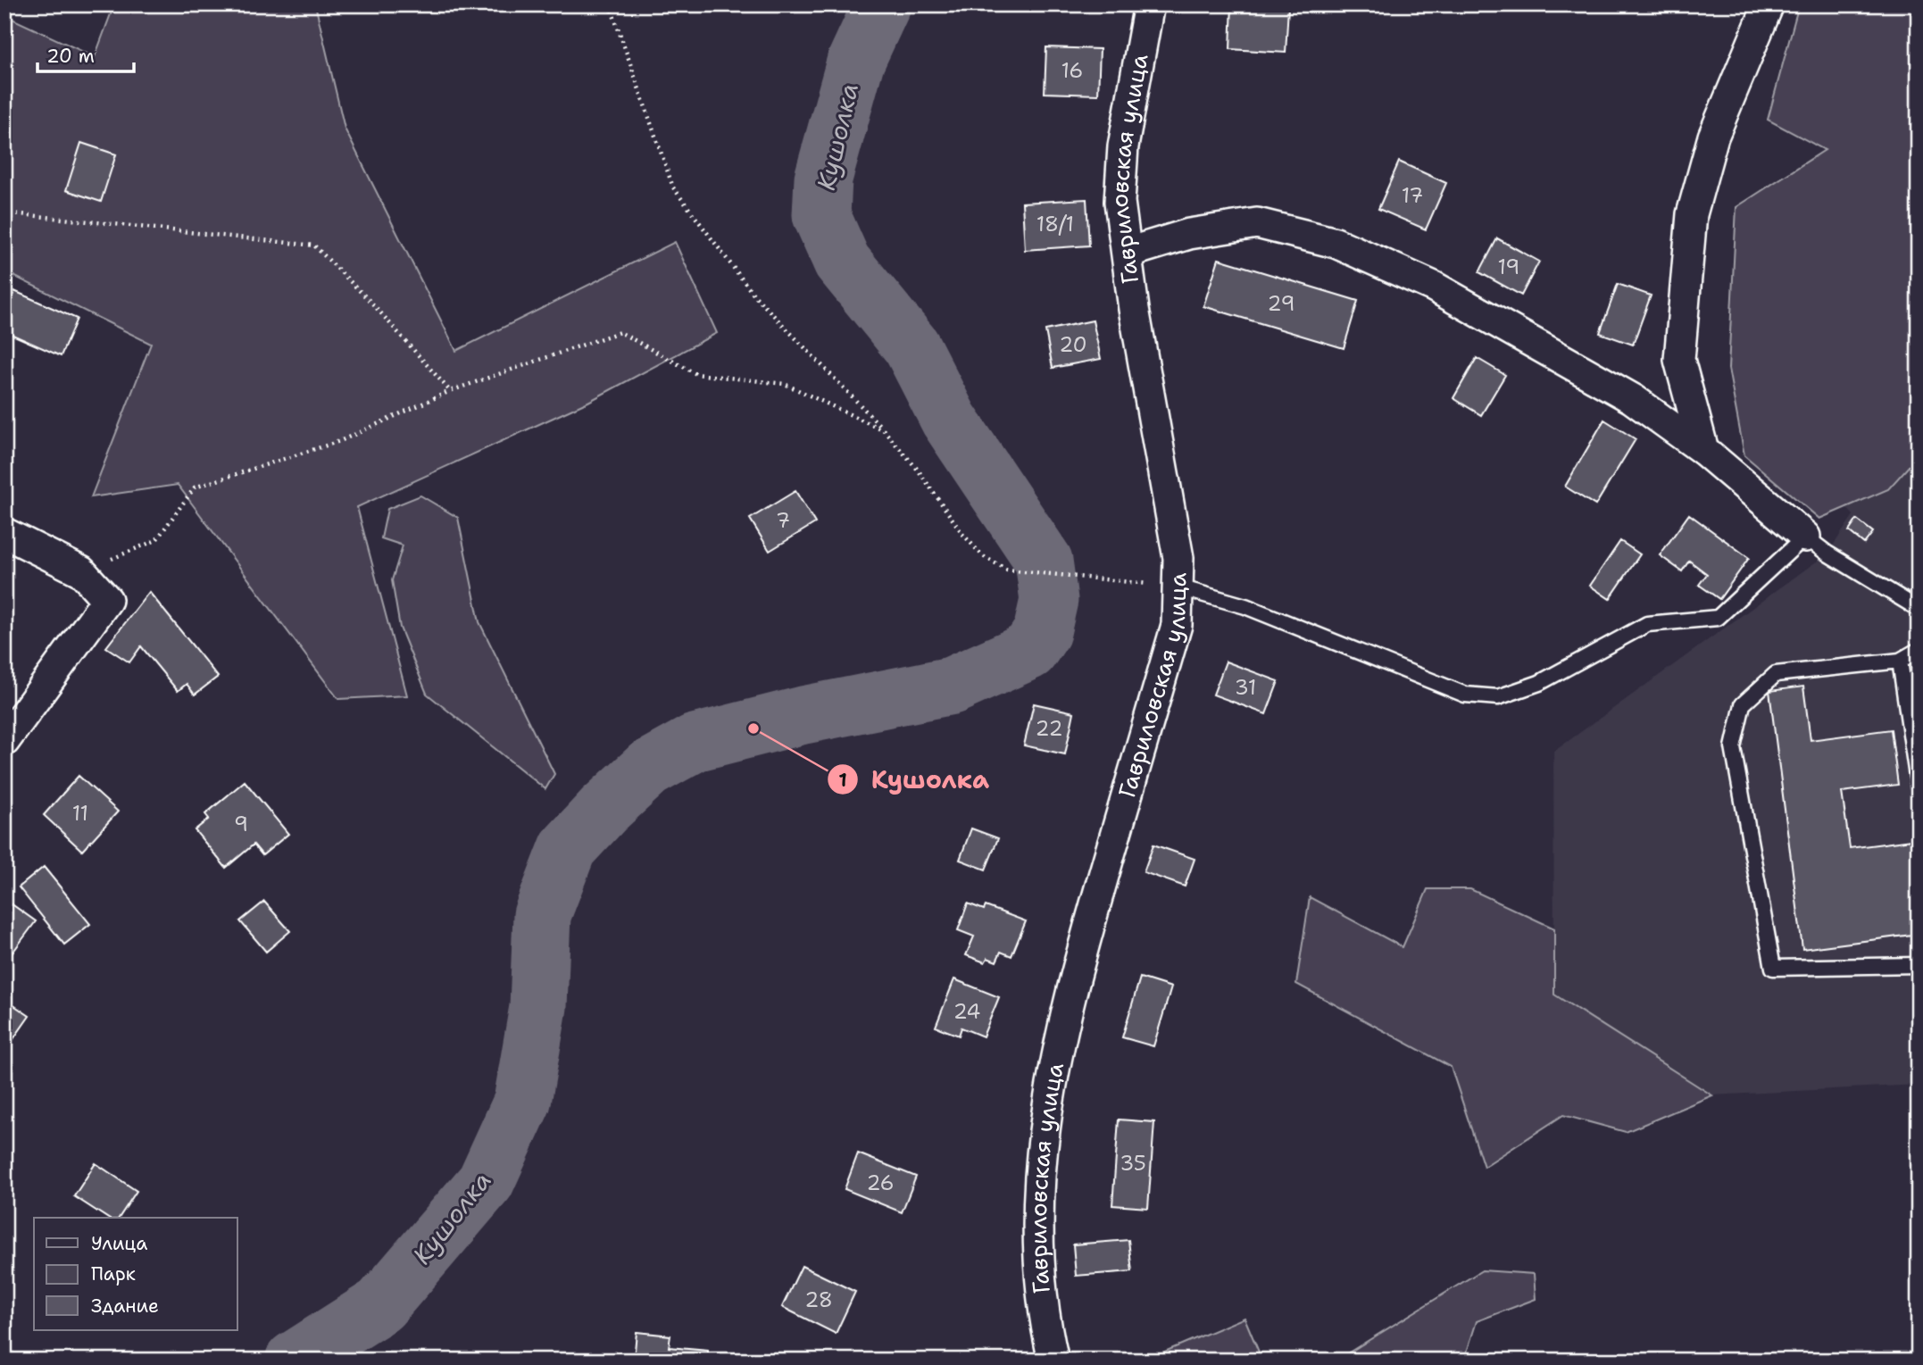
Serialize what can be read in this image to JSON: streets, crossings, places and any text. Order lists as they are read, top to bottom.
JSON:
{
  "streets": {
    "street": ["Гавриловская улица"]
  },
  "water": ["Кушолка"],
  "places": ["Кушолка"],
  "house_numbers": [
    "16",
    "17",
    "18/1",
    "19",
    "29",
    "20",
    "7",
    "31",
    "22",
    "11",
    "9",
    "24",
    "35",
    "26",
    "28"
  ],
  "legend": ["Улица", "Парк", "Здание"],
  "scale_bar": "20 m"
}
